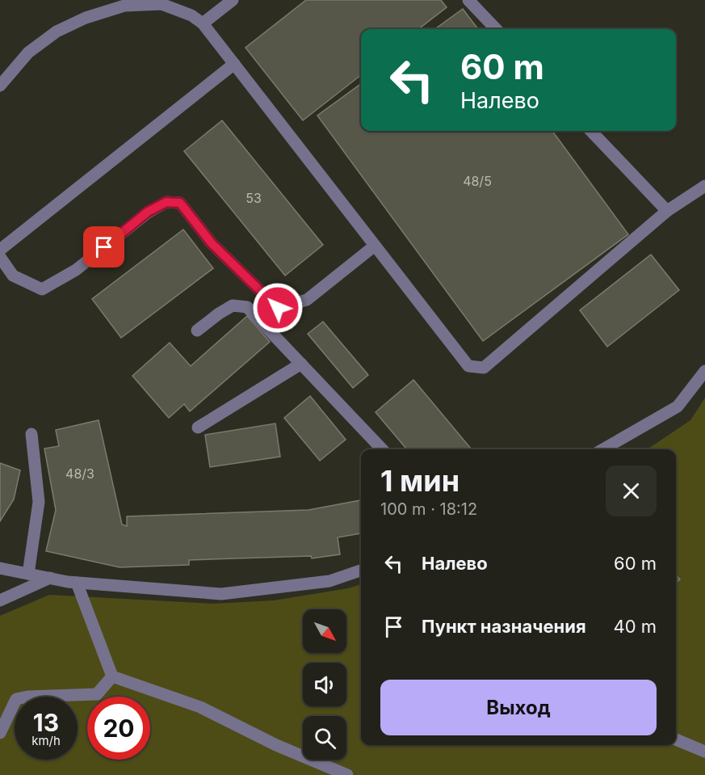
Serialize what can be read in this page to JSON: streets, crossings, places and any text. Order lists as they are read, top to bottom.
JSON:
{
  "house_numbers": ["48/5", "53", "48/3"],
  "north": "bottom right",
  "page": {
    "turn": ["60 m", "Налево"],
    "heading": ["1 мин", "100 m · 18:12"],
    "list": [
      {
        "name": "Налево",
        "value": "60 m"
      },
      {
        "name": "Пункт назначения",
        "value": "40 m"
      }
    ],
    "buttons": "Выход",
    "speed": "13 km/h",
    "limit": "20"
  }
}
